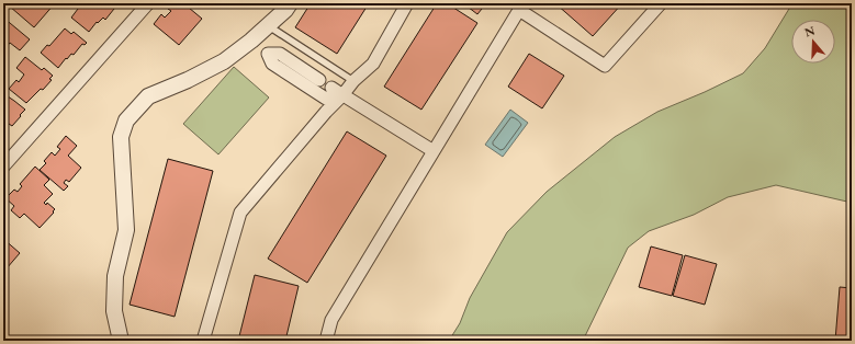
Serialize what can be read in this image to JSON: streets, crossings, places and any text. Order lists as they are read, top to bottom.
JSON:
{
  "north": "top"
}
